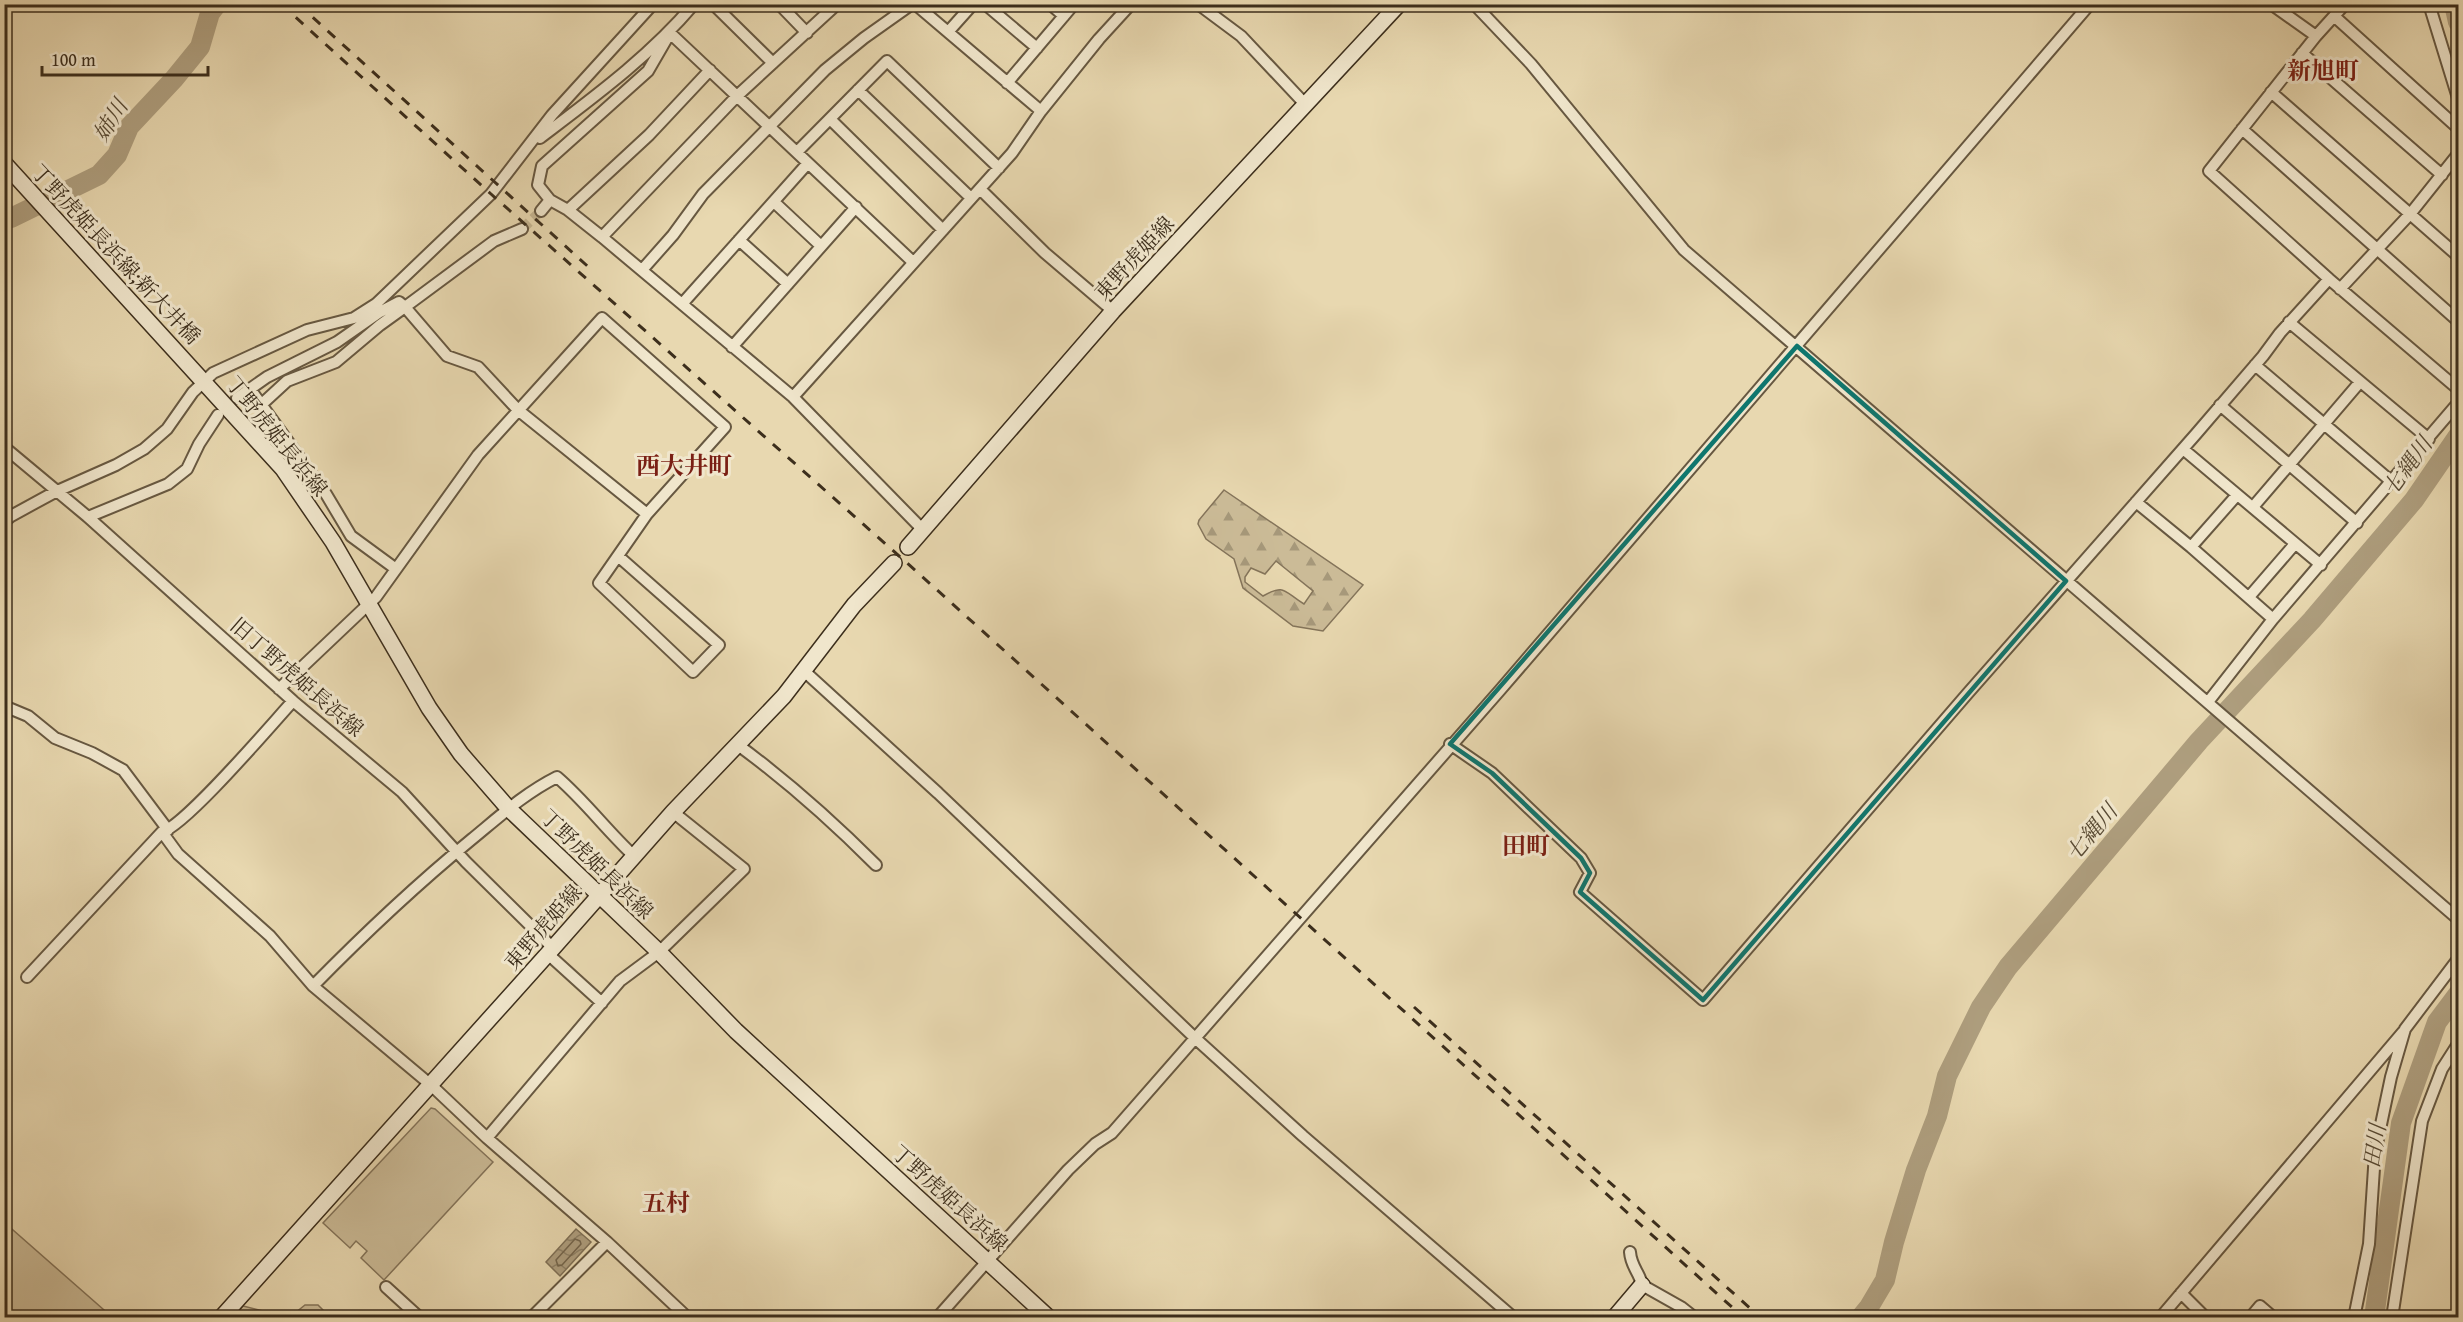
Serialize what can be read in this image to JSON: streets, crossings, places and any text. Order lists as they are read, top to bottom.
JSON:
{
  "streets": {
    "main road": ["丁野虎姫長浜線;新大井橋", "東野虎姫線", "丁野虎姫長浜線"],
    "street": ["旧丁野虎姫長浜線"]
  },
  "crossings": [
    ["丁野虎姫長浜線;新大井橋", "丁野虎姫長浜線"],
    ["東野虎姫線", "丁野虎姫長浜線"],
    ["東野虎姫線", "旧丁野虎姫長浜線"]
  ],
  "districts": [
    "新旭町",
    "西大井町",
    "田町",
    "五村"
  ],
  "water": ["姉川", "七縄川", "田川"],
  "scale_bar": "100 m"
}
